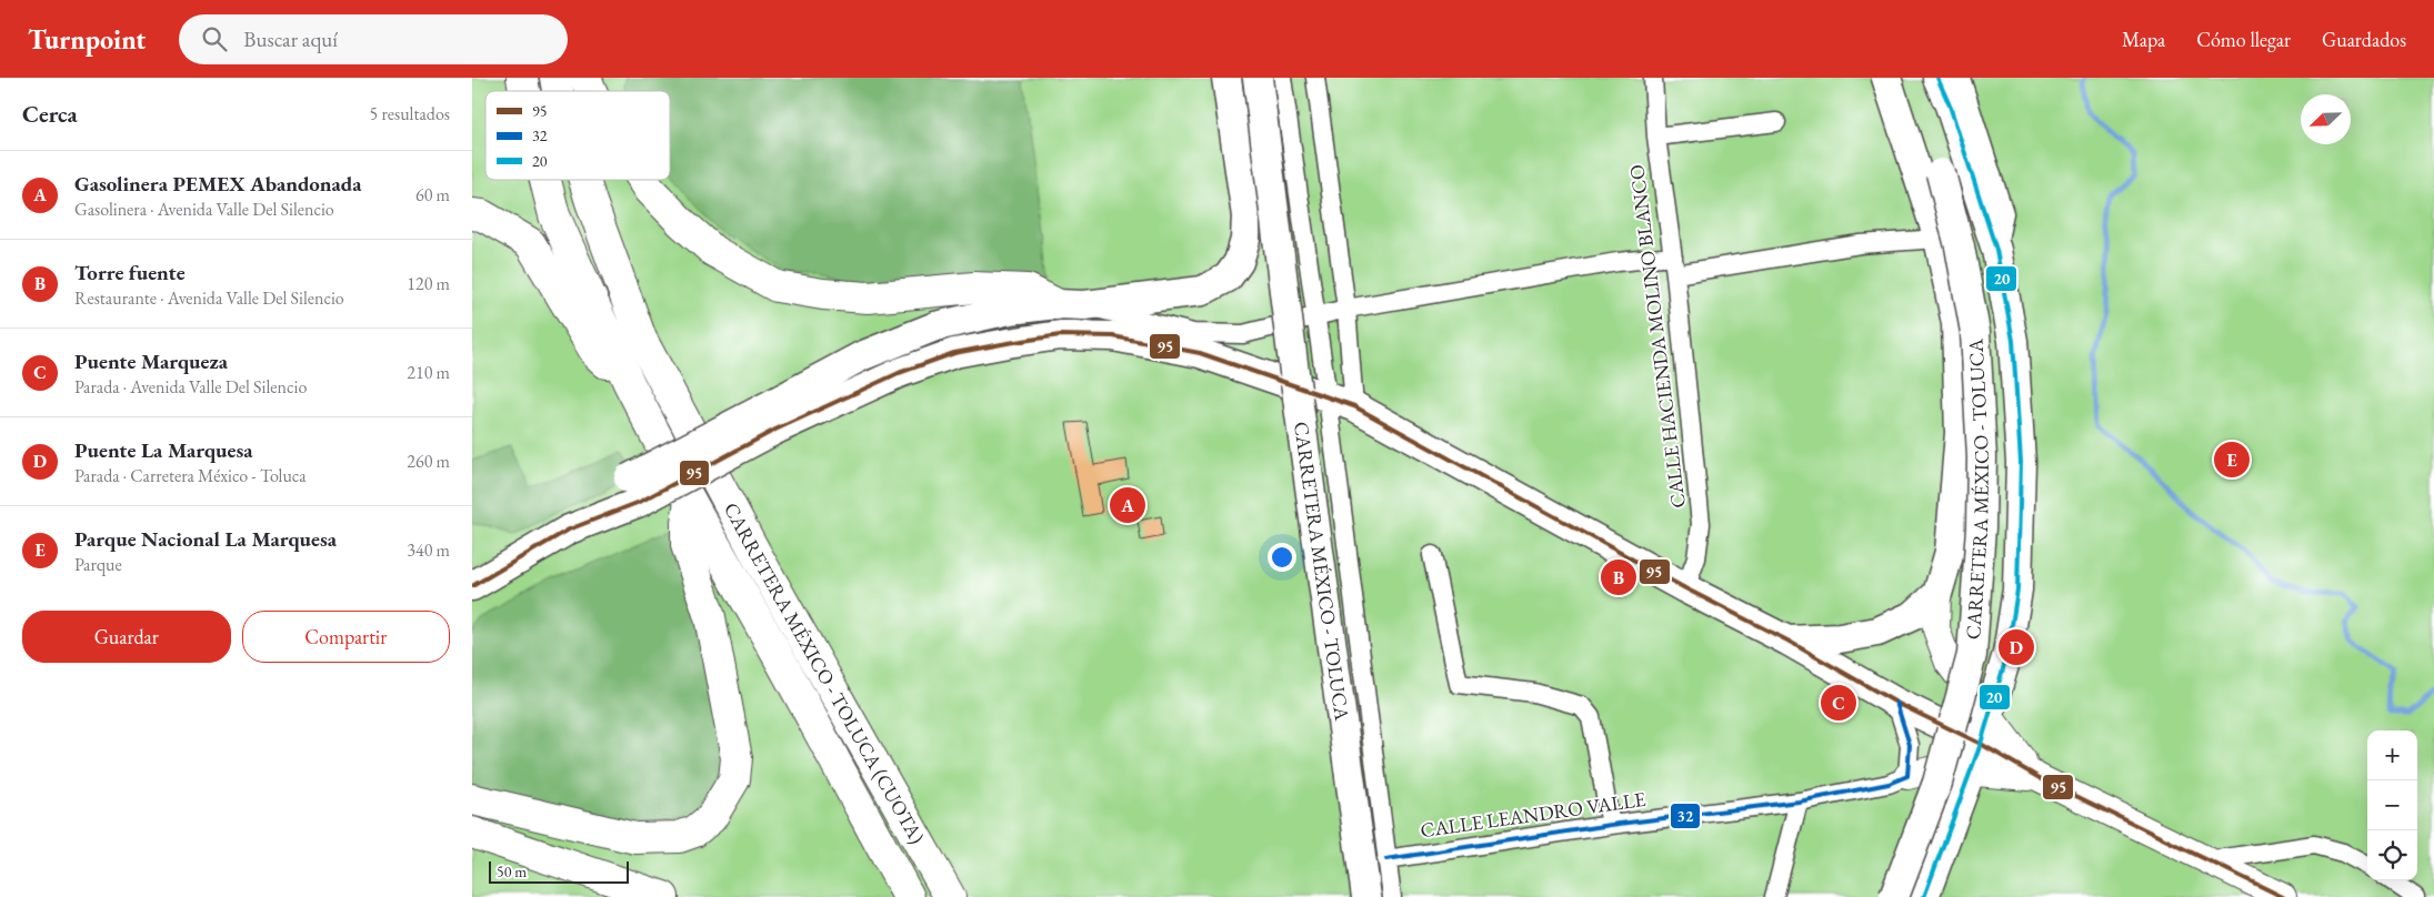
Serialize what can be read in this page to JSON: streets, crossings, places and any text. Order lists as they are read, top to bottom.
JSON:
{
  "streets": {
    "highway": ["CARRETERA MÉXICO - TOLUCA (CUOTA)"],
    "main road": ["CARRETERA MÉXICO - TOLUCA"],
    "street": ["CALLE HACIENDA MOLINO BLANCO", "CALLE LEANDRO VALLE"]
  },
  "lines": ["transit line 20", "transit line 95", "transit line 32"],
  "legend": ["95", "32", "20"],
  "scale_bar": "50 m",
  "north": "bottom left",
  "page": {
    "header": "Turnpoint",
    "search": "Buscar aquí",
    "nav": ["Mapa", "Cómo llegar", "Guardados"],
    "heading": ["Cerca", "5 resultados"],
    "list": [
      {
        "mark": "A",
        "name": "Gasolinera PEMEX Abandonada",
        "note": "Gasolinera · Avenida Valle Del Silencio",
        "value": "60 m"
      },
      {
        "mark": "B",
        "name": "Torre fuente",
        "note": "Restaurante · Avenida Valle Del Silencio",
        "value": "120 m"
      },
      {
        "mark": "C",
        "name": "Puente Marqueza",
        "note": "Parada · Avenida Valle Del Silencio",
        "value": "210 m"
      },
      {
        "mark": "D",
        "name": "Puente La Marquesa",
        "note": "Parada · Carretera México - Toluca",
        "value": "260 m"
      },
      {
        "mark": "E",
        "name": "Parque Nacional La Marquesa",
        "note": "Parque",
        "value": "340 m"
      }
    ],
    "pins": [
      "E",
      "A",
      "B",
      "D",
      "C"
    ],
    "buttons": ["Guardar", "Compartir"],
    "map_buttons": ["+", "−"],
    "scale": "50 m"
  }
}
